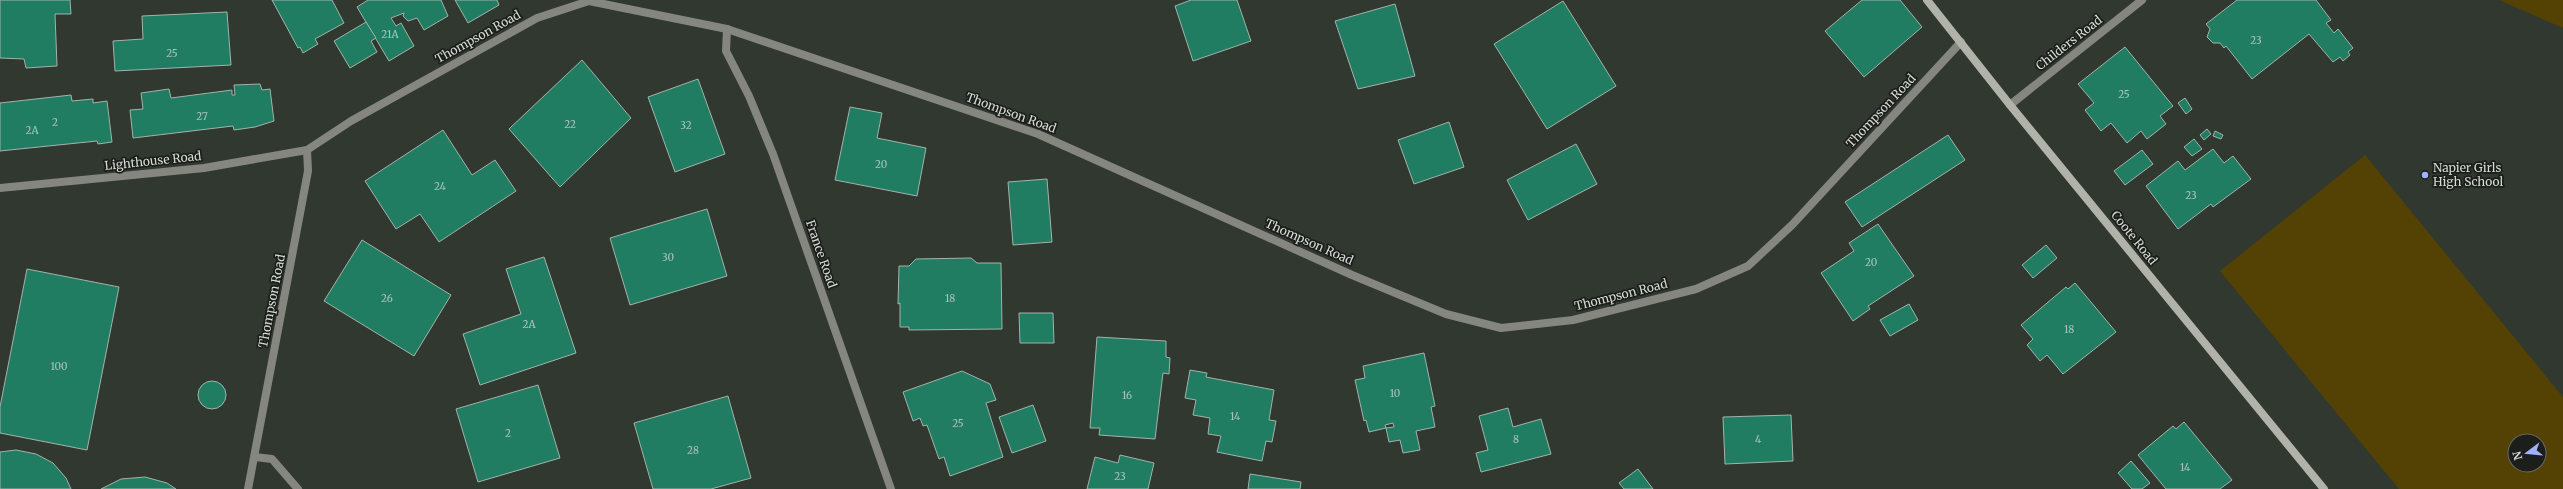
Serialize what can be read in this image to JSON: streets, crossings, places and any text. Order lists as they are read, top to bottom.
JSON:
{
  "streets": {
    "street": [
      "Thompson Road",
      "Childers Road",
      "Lighthouse Road",
      "Coote Road",
      "France Road"
    ]
  },
  "crossings": [
    ["Thompson Road", "Lighthouse Road"],
    ["Thompson Road", "Coote Road"],
    ["Thompson Road", "France Road"],
    ["Childers Road", "Coote Road"]
  ],
  "places": ["Napier Girls High School"],
  "house_numbers": [
    "21A",
    "23",
    "25",
    "25",
    "27",
    "2",
    "22",
    "32",
    "2A",
    "20",
    "24",
    "23",
    "30",
    "20",
    "26",
    "18",
    "2A",
    "18",
    "100",
    "10",
    "16",
    "14",
    "25",
    "2",
    "8",
    "4",
    "28",
    "14",
    "23"
  ],
  "north": "left"
}
